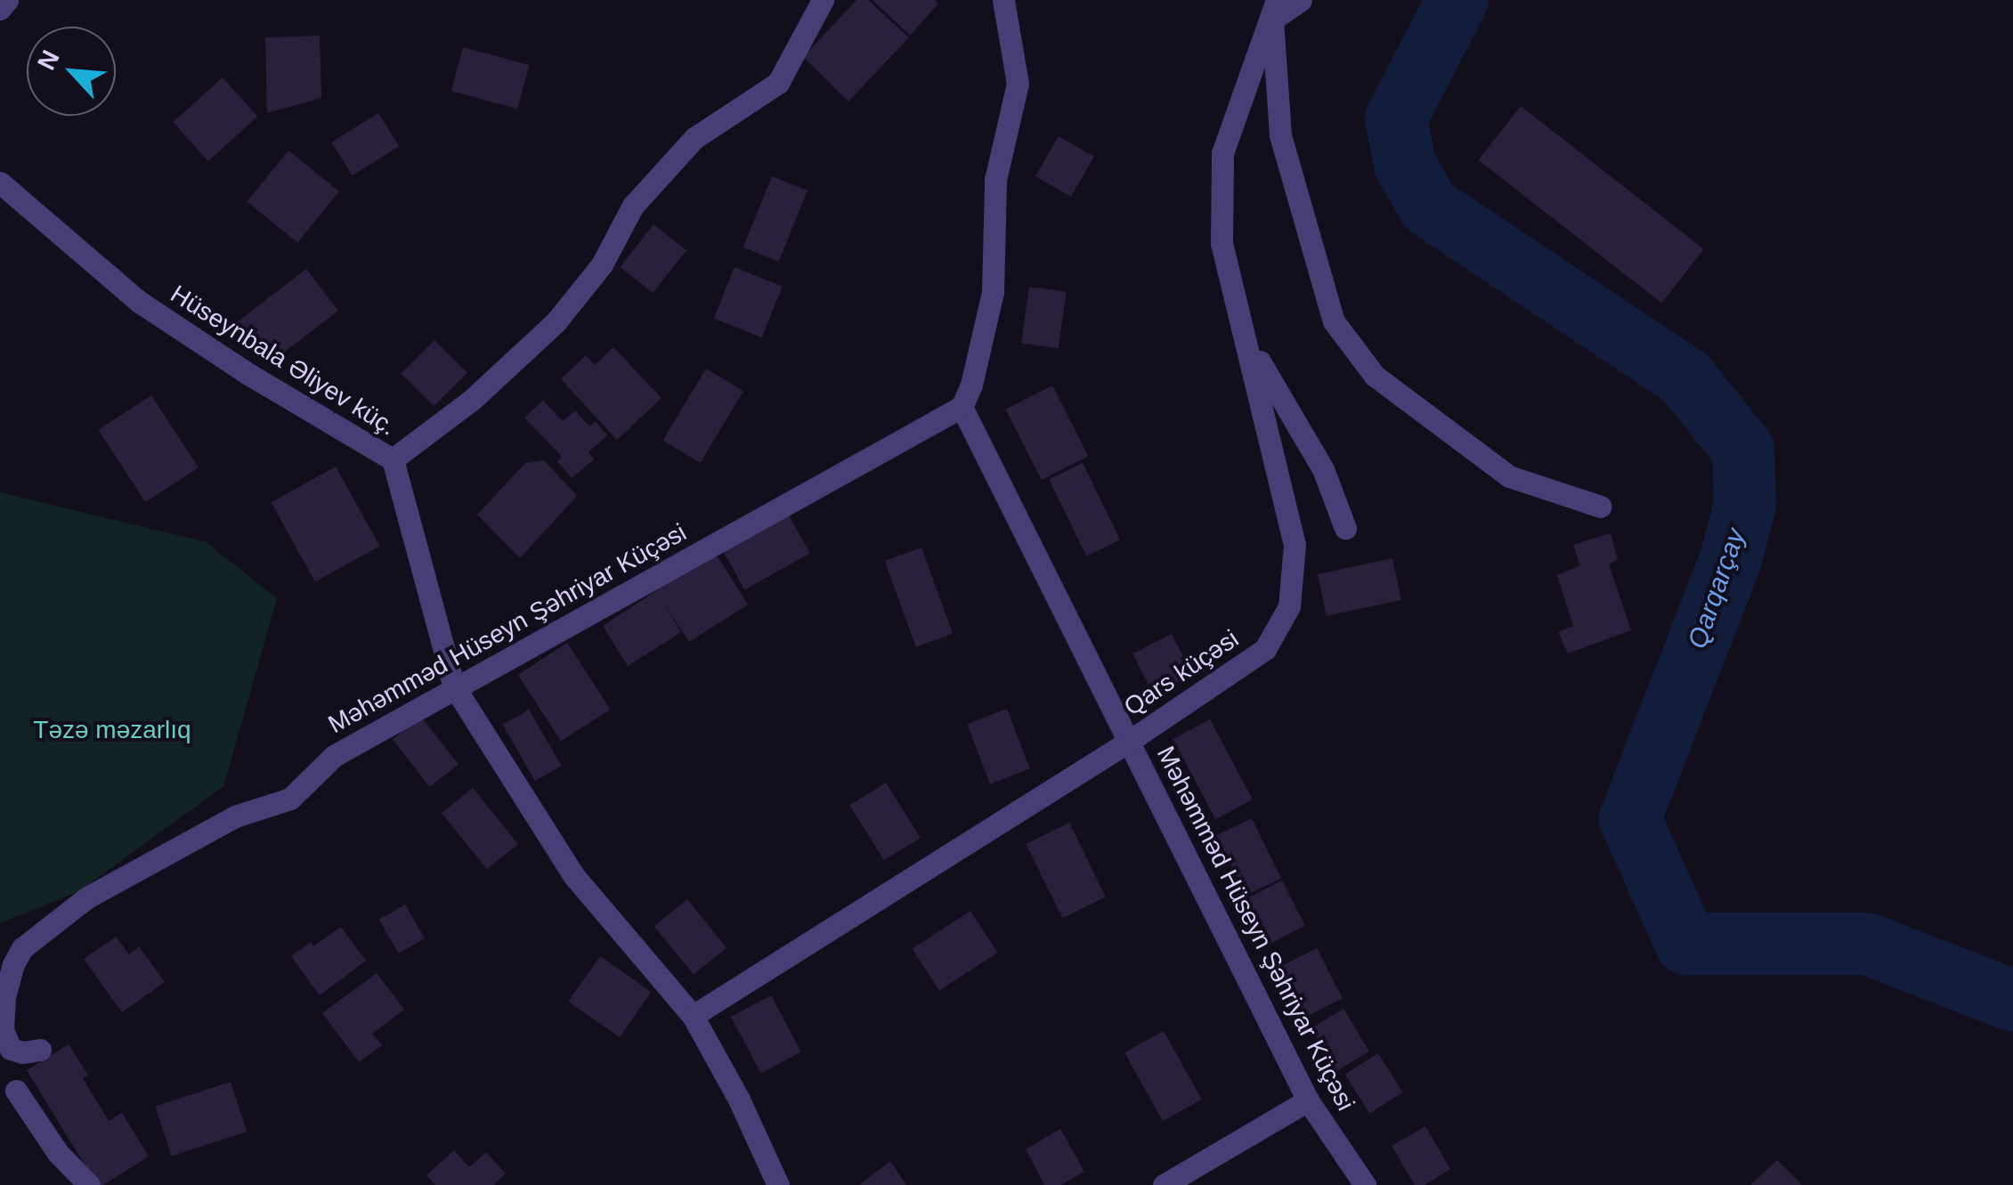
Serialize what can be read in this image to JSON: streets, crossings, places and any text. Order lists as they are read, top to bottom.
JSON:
{
  "streets": {
    "street": ["Hüseynbala Əliyev küç.", "Məhəmməd Hüseyn Şəhriyar Küçəsi", "Qars küçəsi"]
  },
  "crossings": [
    ["Hüseynbala Əliyev küç.", "Məhəmməd Hüseyn Şəhriyar Küçəsi"],
    ["Hüseynbala Əliyev küç.", "Qars küçəsi"],
    ["Məhəmməd Hüseyn Şəhriyar Küçəsi", "Qars küçəsi"]
  ],
  "water": ["Qarqarçay"],
  "parks": ["Təzə məzarlıq"],
  "north": "top left"
}
